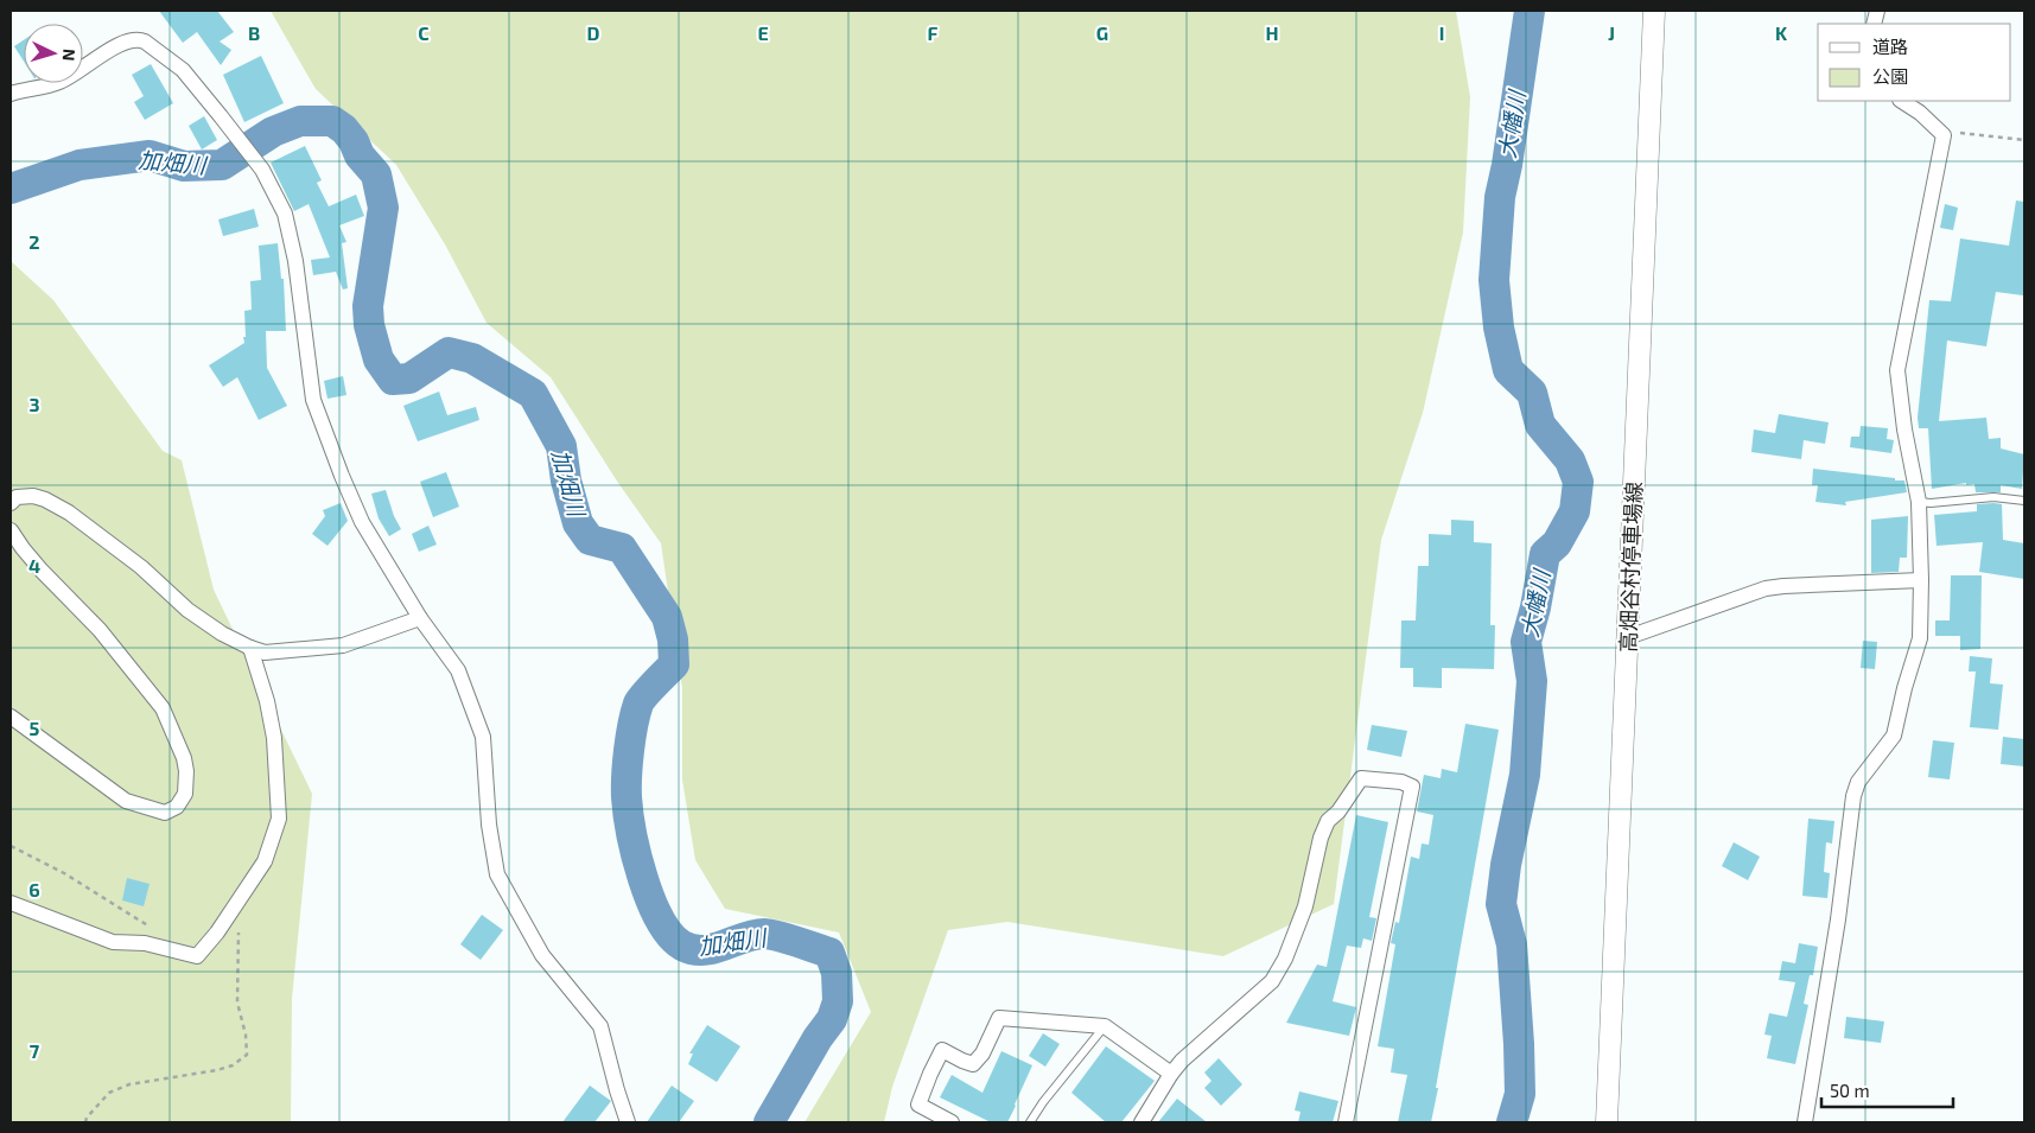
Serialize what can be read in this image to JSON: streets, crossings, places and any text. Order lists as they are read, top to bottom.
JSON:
{
  "streets": {
    "main road": ["高畑谷村停車場線"]
  },
  "water": ["大幡川", "加畑川"],
  "legend": ["道路", "公園"],
  "scale_bar": "50 m",
  "north": "right",
  "grid": {
    "columns": [
      "B",
      "C",
      "D",
      "E",
      "F",
      "G",
      "H",
      "I",
      "J",
      "K"
    ],
    "rows": [
      "2",
      "3",
      "4",
      "5",
      "6",
      "7"
    ]
  }
}
